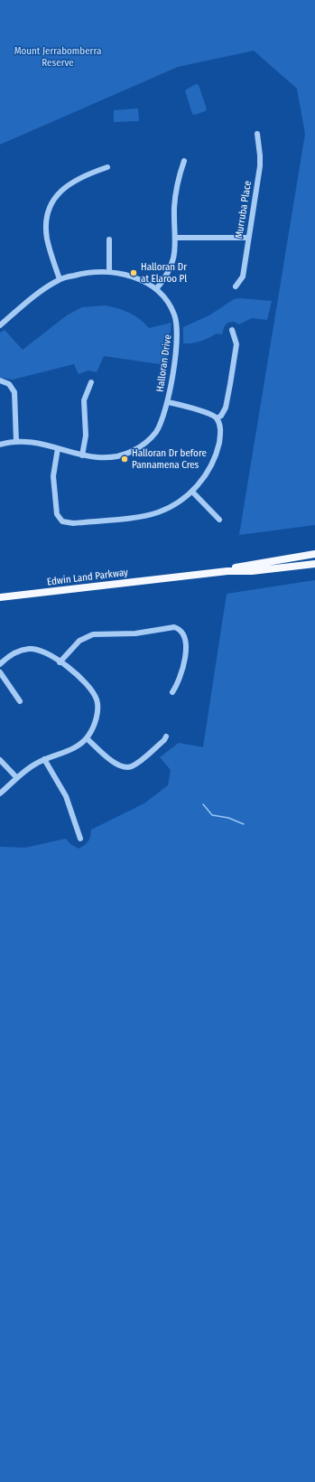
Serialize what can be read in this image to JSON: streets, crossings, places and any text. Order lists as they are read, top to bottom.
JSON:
{
  "streets": {
    "main road": ["Edwin Land Parkway"],
    "street": ["Murruba Place", "Halloran Drive"]
  },
  "parks": ["Mount Jerrabomberra Reserve"],
  "places": ["Halloran Dr at Elaroo Pl", "Halloran Dr before Pannamena Cres"]
}
